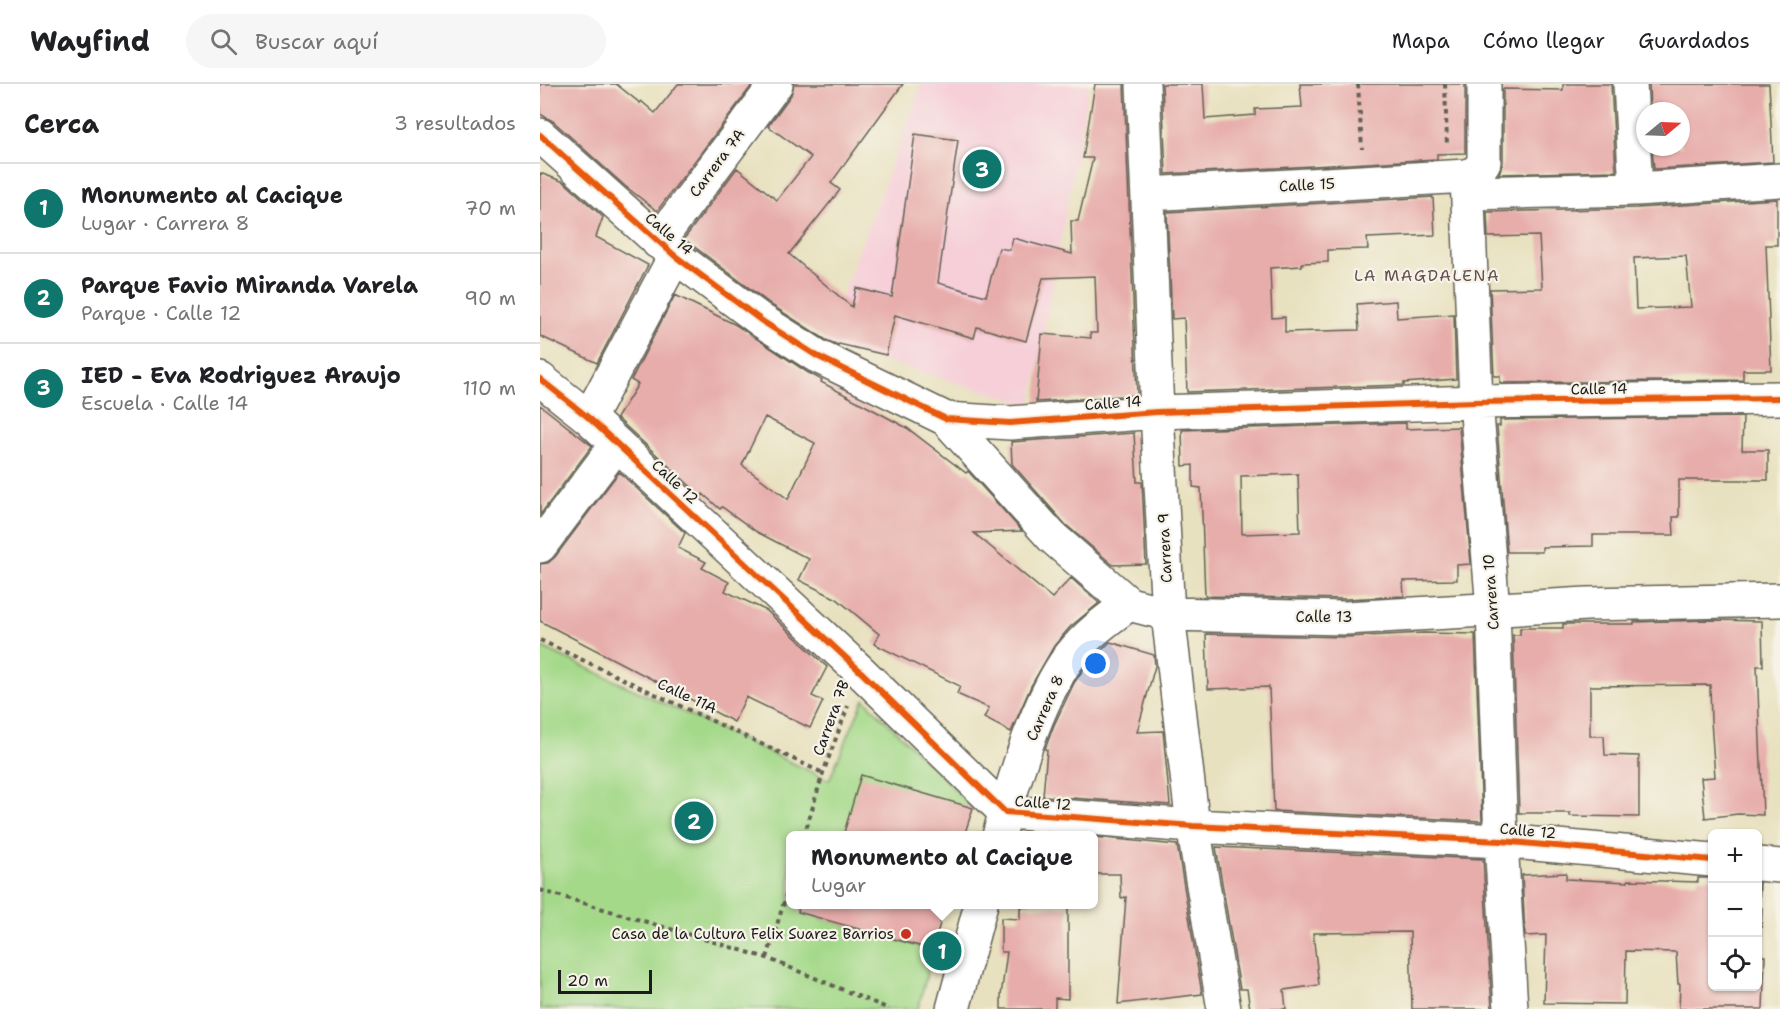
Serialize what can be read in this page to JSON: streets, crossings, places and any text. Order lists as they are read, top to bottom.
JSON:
{
  "streets": {
    "street": [
      "Carrera 7A",
      "Calle 15",
      "Calle 14",
      "Calle 12",
      "Carrera 9",
      "Carrera 10",
      "Calle 13",
      "Carrera 8"
    ],
    "path": ["Calle 11A", "Carrera 7B"]
  },
  "crossings": [
    ["Carrera 7A", "Calle 14"],
    ["Carrera 7A", "Calle 12"],
    ["Calle 15", "Carrera 9"],
    ["Calle 15", "Carrera 10"],
    ["Calle 14", "Carrera 9"],
    ["Calle 14", "Carrera 10"],
    ["Calle 14", "Calle 13"],
    ["Calle 12", "Carrera 9"],
    ["Calle 12", "Carrera 10"],
    ["Calle 12", "Carrera 8"],
    ["Calle 12", "Carrera 7B"],
    ["Carrera 9", "Calle 13"],
    ["Carrera 10", "Calle 13"],
    ["Calle 13", "Carrera 8"],
    ["Calle 11A", "Carrera 7B"]
  ],
  "districts": ["LA MAGDALENA"],
  "places": ["Casa de la Cultura Felix Suarez Barrios"],
  "scale_bar": "20 m",
  "north": "right",
  "page": {
    "header": "Wayfind",
    "search": "Buscar aquí",
    "nav": ["Mapa", "Cómo llegar", "Guardados"],
    "heading": ["Cerca", "3 resultados"],
    "pins": ["3", "2", "1"],
    "list": [
      {
        "mark": "1",
        "name": "Monumento al Cacique",
        "note": "Lugar · Carrera 8",
        "value": "70 m"
      },
      {
        "mark": "2",
        "name": "Parque Favio Miranda Varela",
        "note": "Parque · Calle 12",
        "value": "90 m"
      },
      {
        "mark": "3",
        "name": "IED - Eva Rodriguez Araujo",
        "note": "Escuela · Calle 14",
        "value": "110 m"
      }
    ],
    "map_buttons": ["+", "−"],
    "popup": ["Monumento al Cacique", "Lugar"],
    "scale": "20 m"
  }
}
